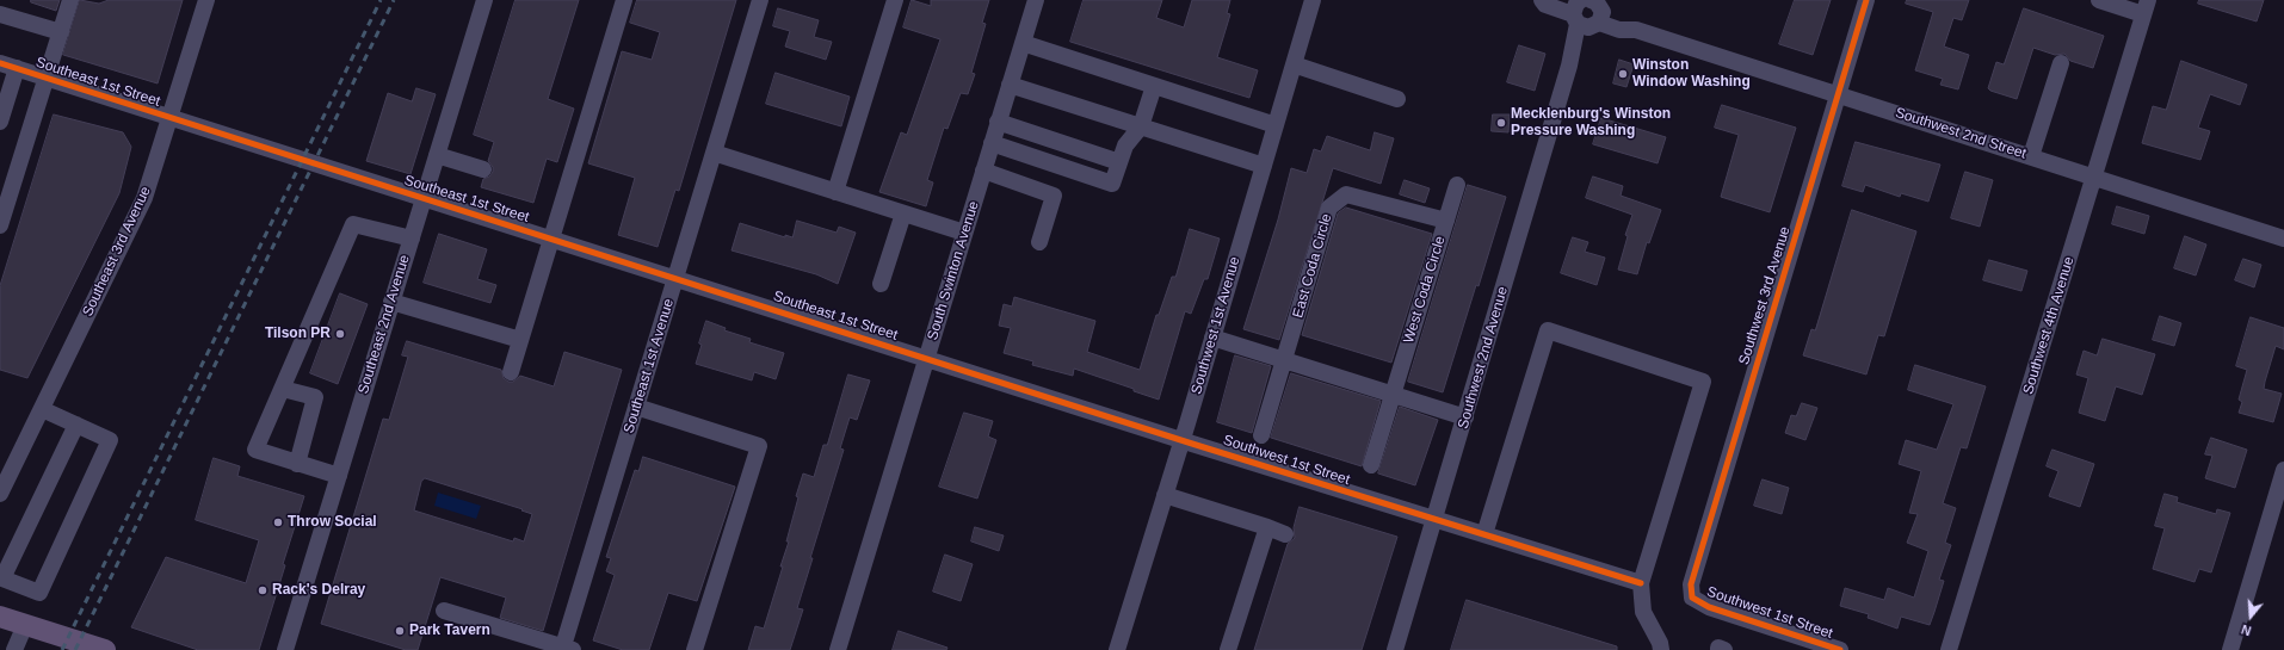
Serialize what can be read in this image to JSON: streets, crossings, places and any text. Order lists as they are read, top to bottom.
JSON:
{
  "streets": {
    "street": [
      "Southeast 1st Street",
      "Southwest 2nd Street",
      "Southeast 3rd Avenue",
      "East Coda Circle",
      "South Swinton Avenue",
      "West Coda Circle",
      "Southwest 3rd Avenue",
      "Southeast 2nd Avenue",
      "Southwest 1st Avenue",
      "Southwest 4th Avenue",
      "Southwest 2nd Avenue",
      "Southeast 1st Avenue",
      "Southwest 1st Street"
    ]
  },
  "crossings": [
    ["Southeast 1st Street", "Southeast 3rd Avenue"],
    ["Southeast 1st Street", "South Swinton Avenue"],
    ["Southeast 1st Street", "Southeast 2nd Avenue"],
    ["Southeast 1st Street", "Southeast 1st Avenue"],
    ["Southeast 1st Street", "Southwest 1st Street"],
    ["Southwest 2nd Street", "Southwest 3rd Avenue"],
    ["Southwest 2nd Street", "Southwest 4th Avenue"],
    ["Southwest 2nd Street", "Southwest 2nd Avenue"],
    ["East Coda Circle", "West Coda Circle"],
    ["South Swinton Avenue", "Southwest 1st Street"],
    ["Southwest 3rd Avenue", "Southwest 1st Street"],
    ["Southwest 1st Avenue", "Southwest 1st Street"],
    ["Southwest 2nd Avenue", "Southwest 1st Street"]
  ],
  "places": [
    "Winston Window Washing",
    "Mecklenburg's Winston Pressure Washing",
    "Tilson PR",
    "Throw Social",
    "Rack's Delray",
    "Park Tavern"
  ],
  "north": "bottom"
}
